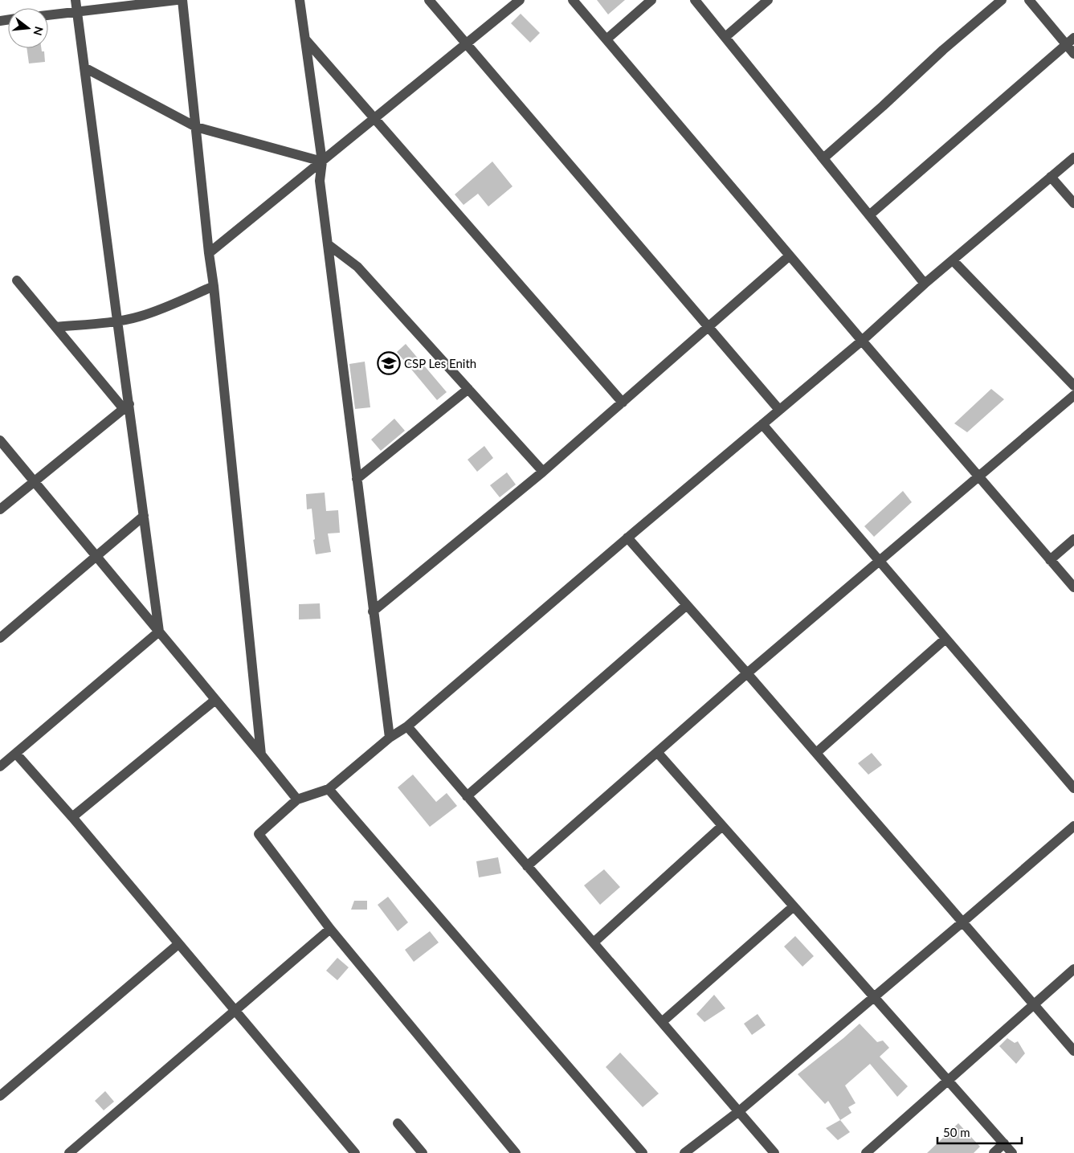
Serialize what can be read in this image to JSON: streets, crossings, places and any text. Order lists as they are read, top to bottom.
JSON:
{
  "places": {
    "school or university": ["CSP Les Enith"]
  },
  "scale_bar": "50 m",
  "north": "right"
}
